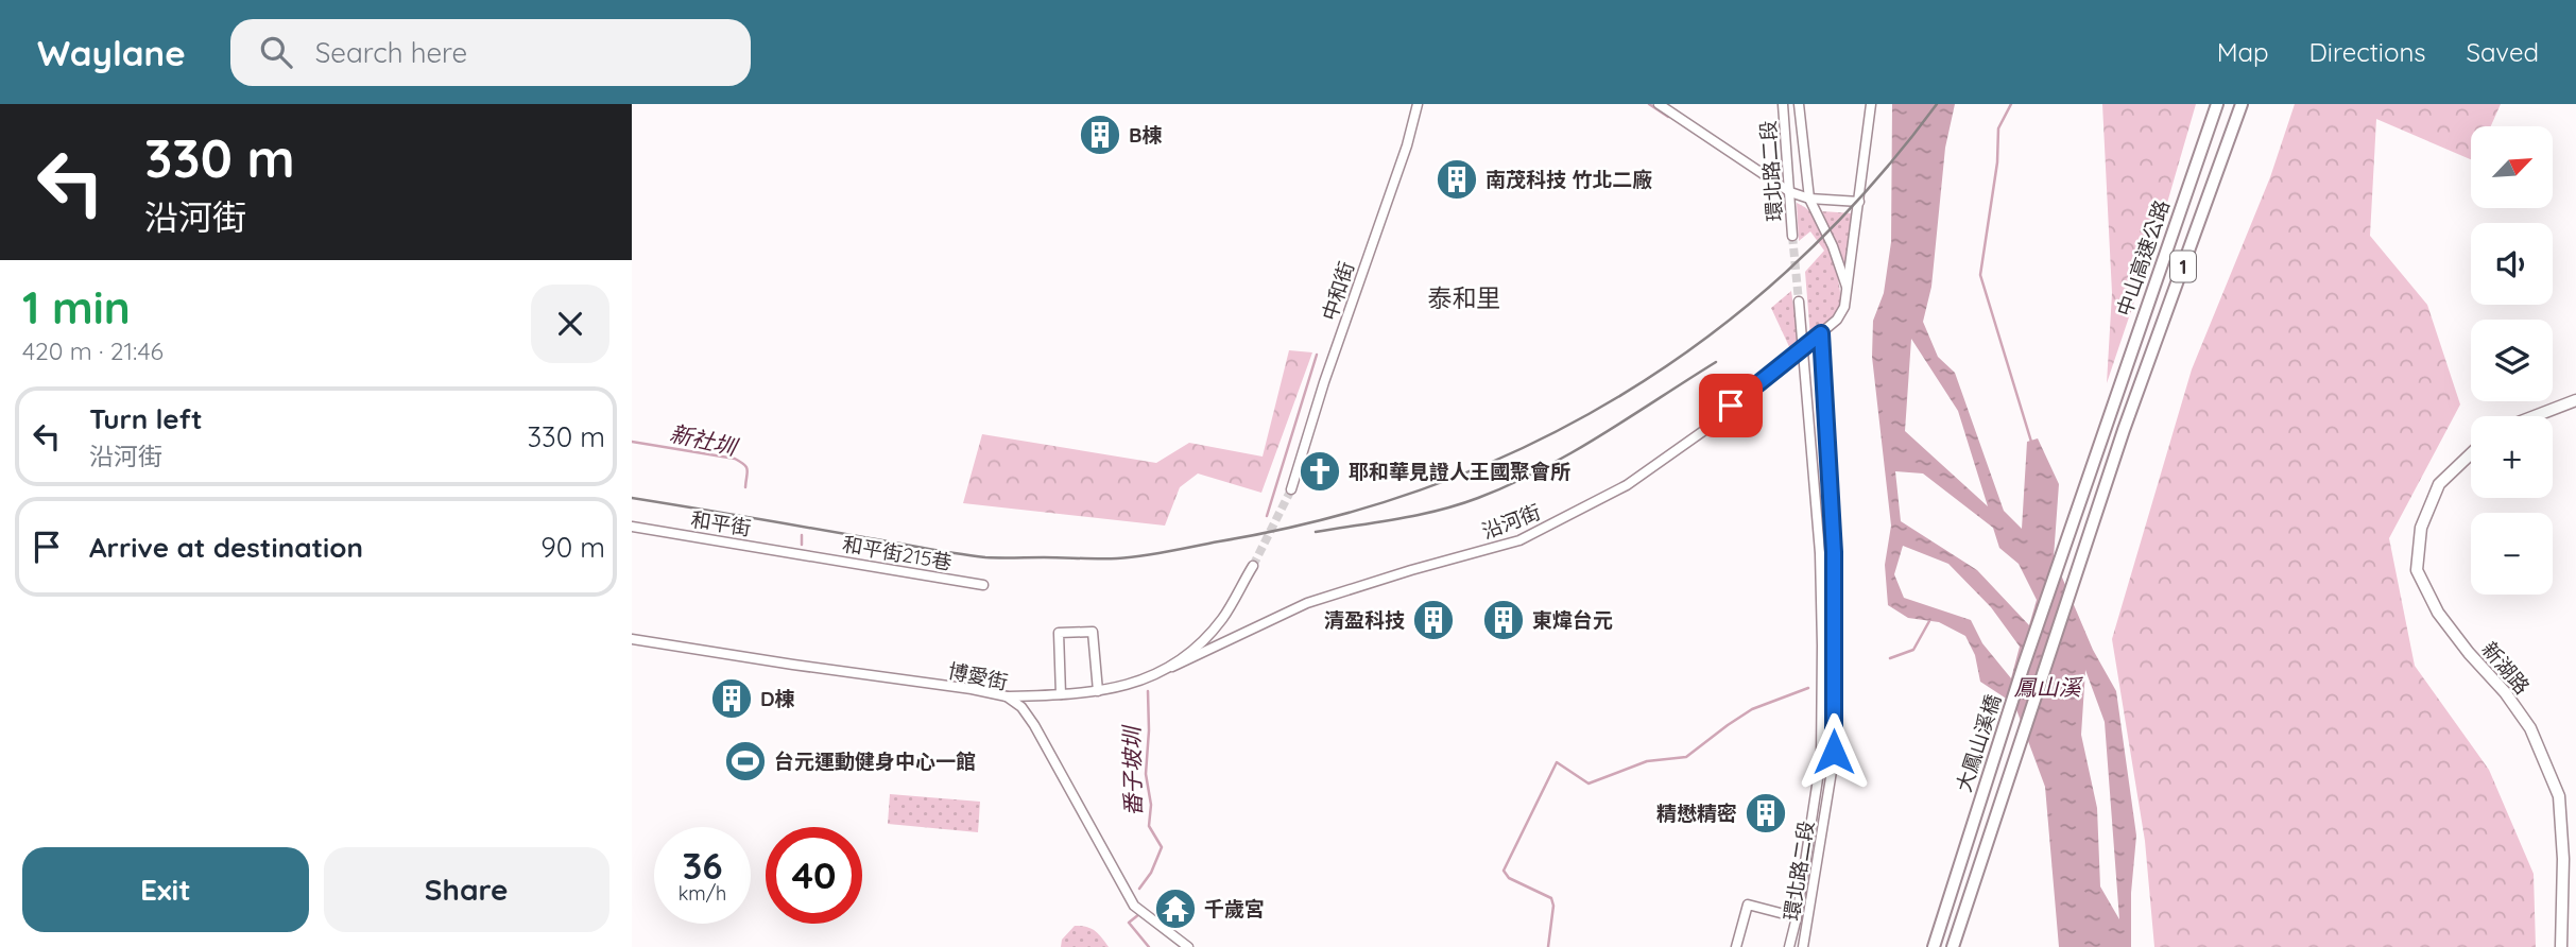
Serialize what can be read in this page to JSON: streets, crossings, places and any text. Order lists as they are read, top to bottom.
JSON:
{
  "streets": {
    "highway": ["中山高速公路", "1", "大鳳山溪橋"],
    "main road": ["新湖路"],
    "street": [
      "環北路二段",
      "中和街",
      "沿河街",
      "和平街",
      "和平街215巷",
      "博愛街"
    ]
  },
  "crossings": [
    ["環北路二段", "沿河街"],
    ["中山高速公路", "大鳳山溪橋"],
    ["和平街", "和平街215巷"]
  ],
  "districts": ["泰和里"],
  "water": ["新社圳", "鳳山溪", "番子坡圳"],
  "places": {
    "building": [
      "B棟",
      "南茂科技 竹北二廠",
      "清盈科技",
      "東煒台元",
      "D棟",
      "精懋精密"
    ],
    "church": ["耶和華見證人王國聚會所"],
    "sports": ["台元運動健身中心一館"],
    "temple": ["千歲宮"]
  },
  "north": "top right",
  "page": {
    "header": "Waylane",
    "search": "Search here",
    "nav": ["Map", "Directions", "Saved"],
    "turn": ["330 m", "沿河街"],
    "map_buttons": ["+", "−"],
    "heading": ["1 min", "420 m · 21:46"],
    "list": [
      {
        "name": "Turn left",
        "note": "沿河街",
        "value": "330 m"
      },
      {
        "name": "Arrive at destination",
        "value": "90 m"
      }
    ],
    "speed": "36 km/h",
    "limit": "40",
    "buttons": ["Exit", "Share"]
  }
}
